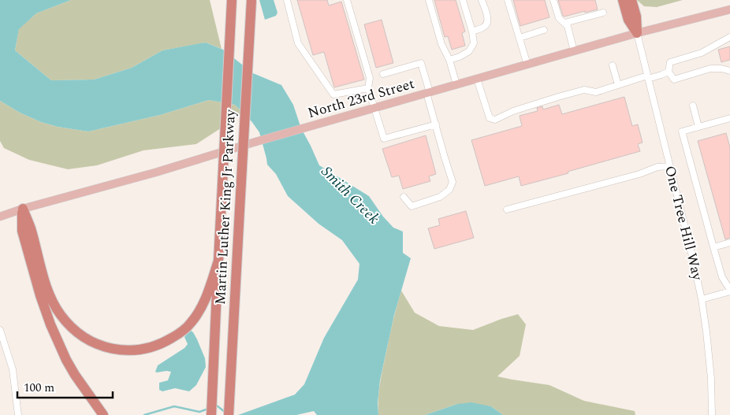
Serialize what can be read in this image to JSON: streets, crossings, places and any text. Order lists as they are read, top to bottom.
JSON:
{
  "streets": {
    "highway": ["Martin Luther King Jr Parkway"],
    "main road": ["North 23rd Street"],
    "street": ["One Tree Hill Way"]
  },
  "crossings": [
    ["North 23rd Street", "One Tree Hill Way"]
  ],
  "water": ["Smith Creek"],
  "scale_bar": "100 m"
}
